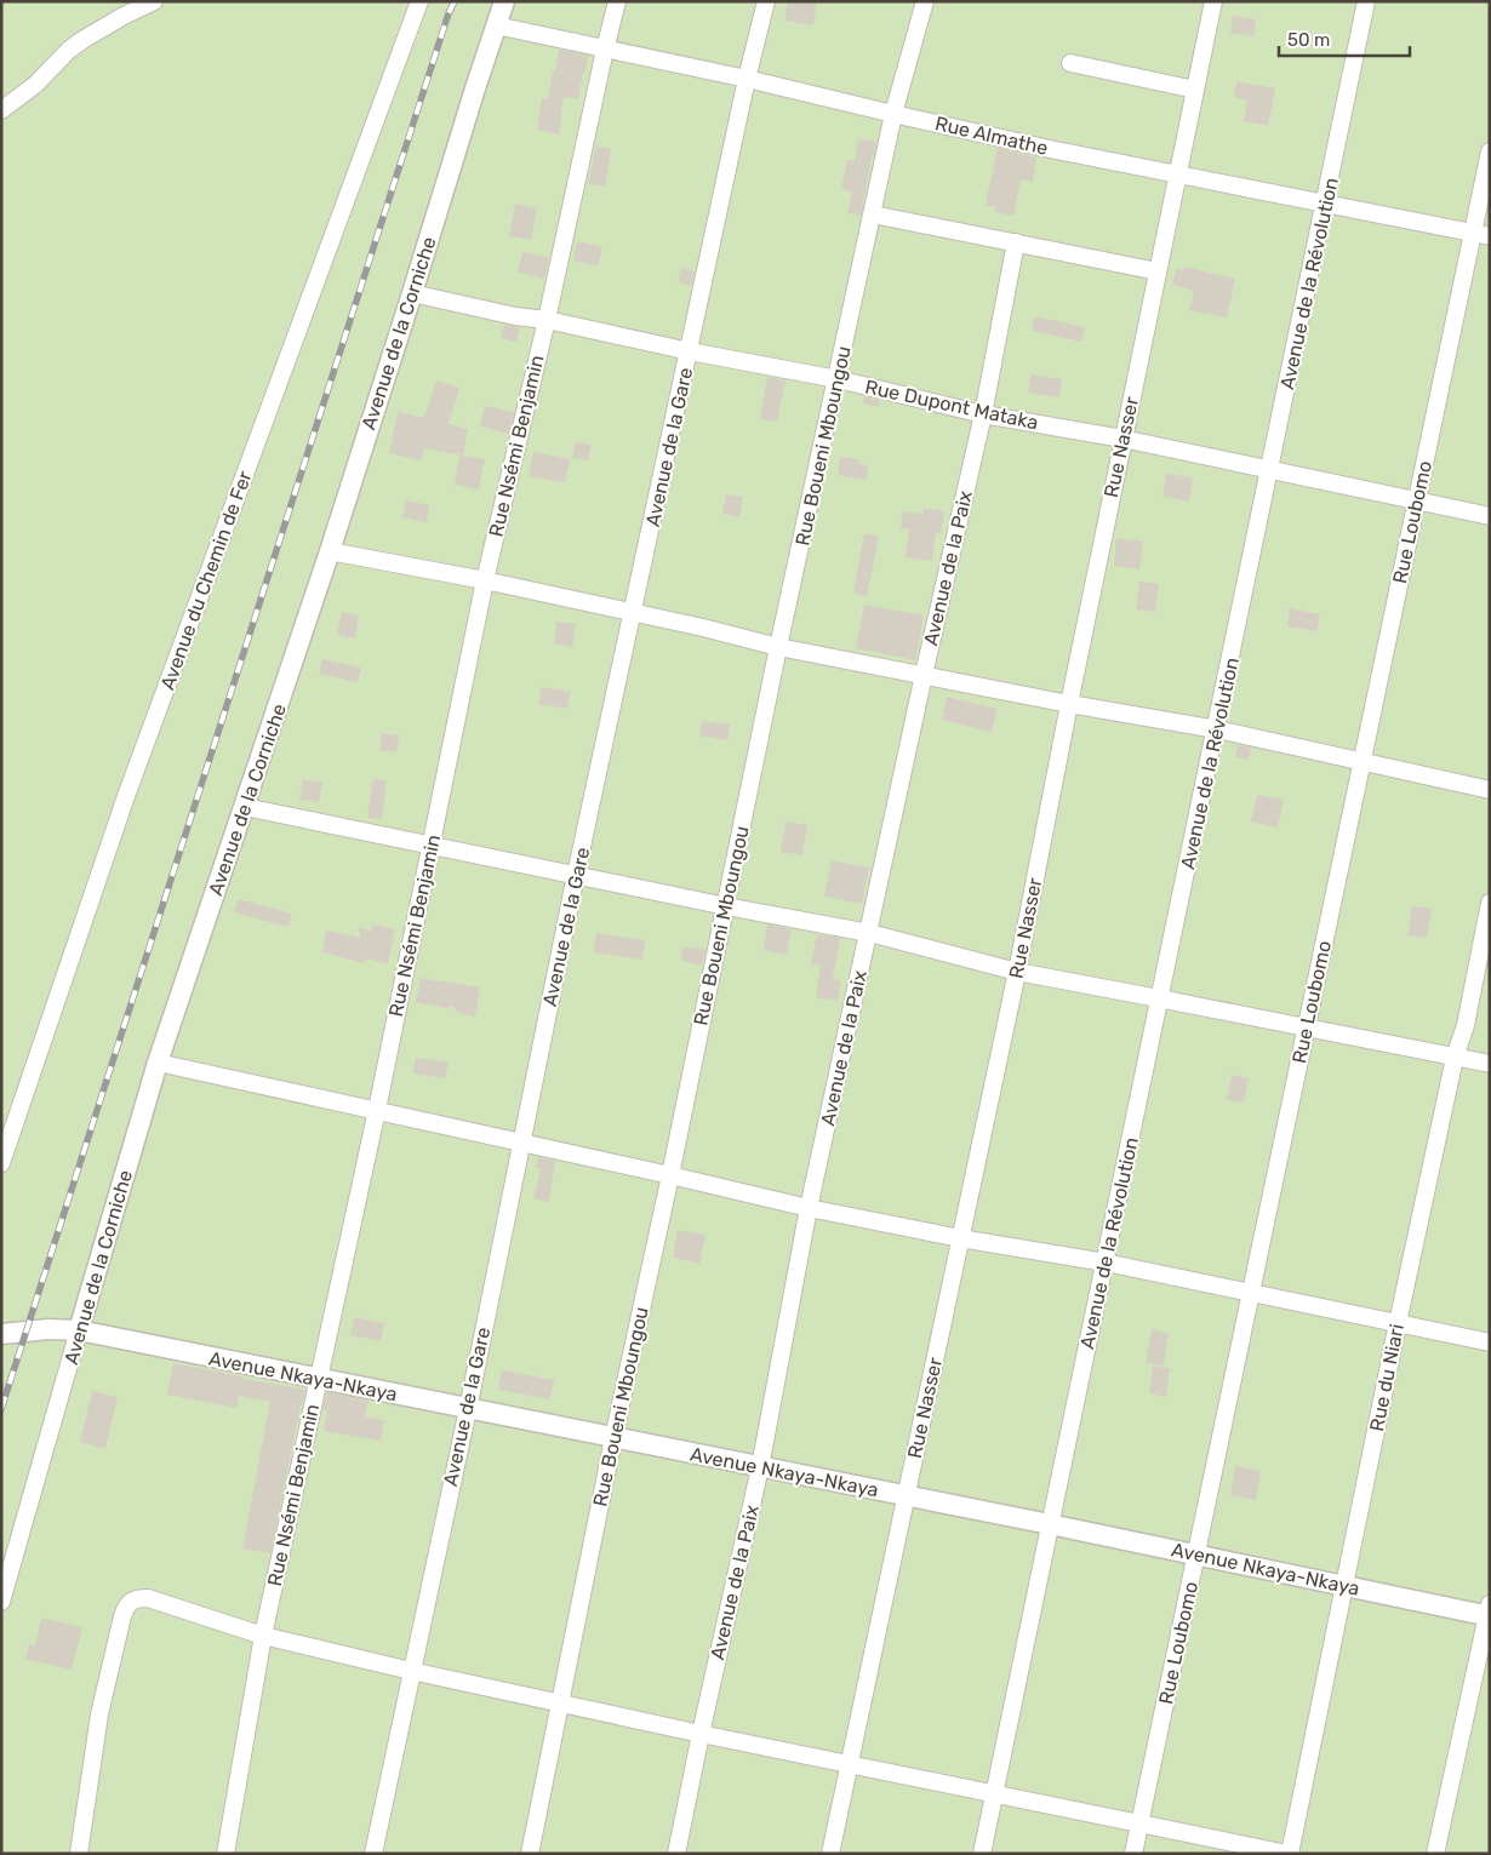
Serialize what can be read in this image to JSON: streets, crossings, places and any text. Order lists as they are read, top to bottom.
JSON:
{
  "streets": {
    "street": [
      "Rue Almathe",
      "Avenue de la Révolution",
      "Avenue de la Corniche",
      "Rue Dupont Mataka",
      "Rue Nsémi Benjamin",
      "Rue Boueni Mboungou",
      "Avenue de la Gare",
      "Rue Nasser",
      "Rue Loubomo",
      "Avenue de la Paix",
      "Avenue du Chemin de Fer",
      "Avenue Nkaya-Nkaya",
      "Rue du Niari"
    ]
  },
  "crossings": [
    ["Rue Almathe", "Avenue de la Révolution"],
    ["Rue Almathe", "Avenue de la Corniche"],
    ["Rue Almathe", "Rue Nsémi Benjamin"],
    ["Rue Almathe", "Rue Boueni Mboungou"],
    ["Rue Almathe", "Avenue de la Gare"],
    ["Rue Almathe", "Rue Nasser"],
    ["Rue Almathe", "Rue Loubomo"],
    ["Avenue de la Révolution", "Rue Dupont Mataka"],
    ["Avenue de la Révolution", "Avenue Nkaya-Nkaya"],
    ["Avenue de la Corniche", "Rue Dupont Mataka"],
    ["Avenue de la Corniche", "Avenue Nkaya-Nkaya"],
    ["Rue Dupont Mataka", "Rue Nsémi Benjamin"],
    ["Rue Dupont Mataka", "Rue Boueni Mboungou"],
    ["Rue Dupont Mataka", "Avenue de la Gare"],
    ["Rue Dupont Mataka", "Rue Nasser"],
    ["Rue Dupont Mataka", "Rue Loubomo"],
    ["Rue Dupont Mataka", "Avenue de la Paix"],
    ["Rue Nsémi Benjamin", "Avenue Nkaya-Nkaya"],
    ["Rue Boueni Mboungou", "Avenue Nkaya-Nkaya"],
    ["Avenue de la Gare", "Avenue Nkaya-Nkaya"],
    ["Rue Nasser", "Avenue Nkaya-Nkaya"],
    ["Rue Loubomo", "Avenue Nkaya-Nkaya"],
    ["Avenue de la Paix", "Avenue Nkaya-Nkaya"],
    ["Avenue Nkaya-Nkaya", "Rue du Niari"]
  ],
  "scale_bar": "50 m"
}
